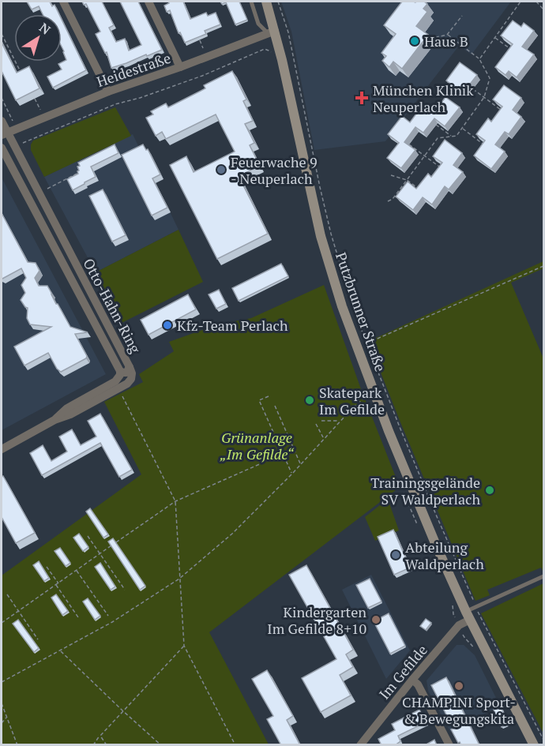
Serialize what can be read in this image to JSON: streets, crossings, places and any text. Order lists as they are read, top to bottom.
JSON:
{
  "streets": {
    "main road": ["Putzbrunner Straße"],
    "street": ["Heidestraße", "Otto-Hahn-Ring", "Im Gefilde"]
  },
  "crossings": [
    ["Heidestraße", "Otto-Hahn-Ring"],
    ["Heidestraße", "Putzbrunner Straße"],
    ["Putzbrunner Straße", "Im Gefilde"]
  ],
  "parks": ["Grünanlage „Im Gefilde“"],
  "places": {
    "other": [
      "Haus B",
      "Feuerwache 9 - Neuperlach",
      "Kfz-Team Perlach",
      "Skatepark Im Gefilde",
      "Trainingsgelände SV Waldperlach",
      "Abteilung Waldperlach",
      "Kindergarten Im Gefilde 8+10",
      "CHAMPINI Sport- & Bewegungskita"
    ],
    "health": ["München Klinik Neuperlach"]
  },
  "north": "top right"
}
